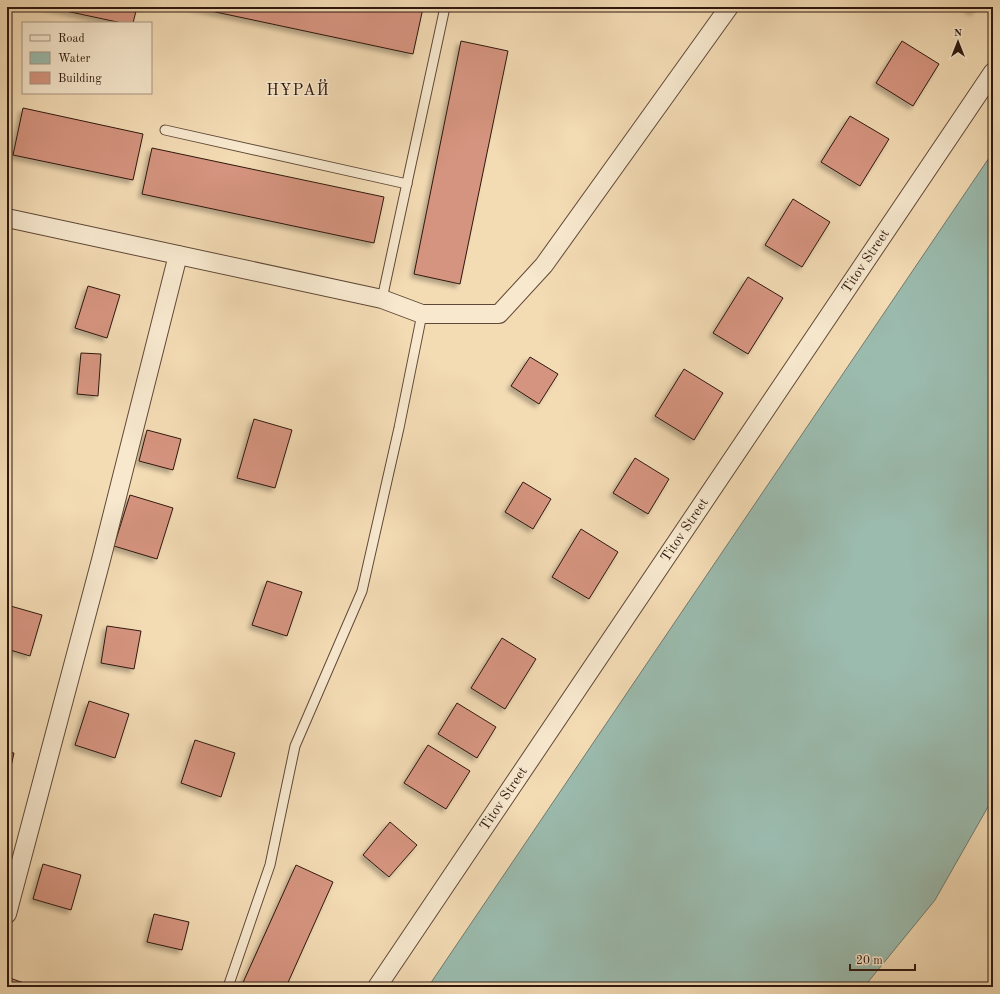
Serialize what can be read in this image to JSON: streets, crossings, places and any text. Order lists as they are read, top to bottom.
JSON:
{
  "streets": {
    "street": ["Titov Street"]
  },
  "districts": ["НҰРАЙ"],
  "legend": ["Road", "Water", "Building"],
  "scale_bar": "20 m",
  "north": "top"
}
